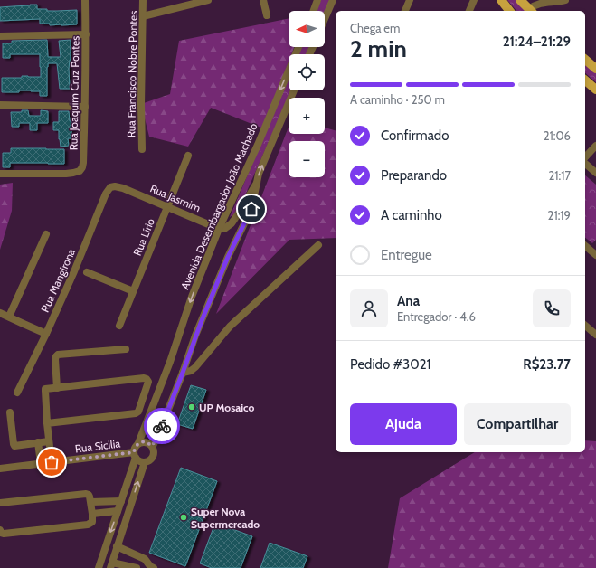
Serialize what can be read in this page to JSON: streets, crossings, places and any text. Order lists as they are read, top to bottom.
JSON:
{
  "streets": {
    "street": [
      "Rua Francisco Nobre Pontes",
      "Rua Joaquim Cruz Pontes",
      "Rua Jasmim",
      "Avenida Desembargador João Machado",
      "Rua Lírio",
      "Rua Mangirona",
      "Rua Sicilia"
    ]
  },
  "crossings": [
    ["Rua Jasmim", "Avenida Desembargador João Machado"],
    ["Rua Jasmim", "Rua Lírio"],
    ["Rua Jasmim", "Rua Mangirona"],
    ["Avenida Desembargador João Machado", "Rua Sicilia"]
  ],
  "places": ["UP Mosaico", "Super Nova Supermercado"],
  "north": "left",
  "page": {
    "map_buttons": ["+", "−"],
    "heading": ["2 min", "Chega em", "21:24–21:29"],
    "panel": [
      "Ana",
      "Entregador · 4.6",
      "Pedido #3021",
      "R$23.77"
    ],
    "bar": "A caminho · 250 m",
    "list": [
      ["Confirmado", "21:06"],
      ["Preparando", "21:17"],
      ["A caminho", "21:19"],
      "Entregue"
    ],
    "buttons": ["Ajuda", "Compartilhar"]
  }
}
